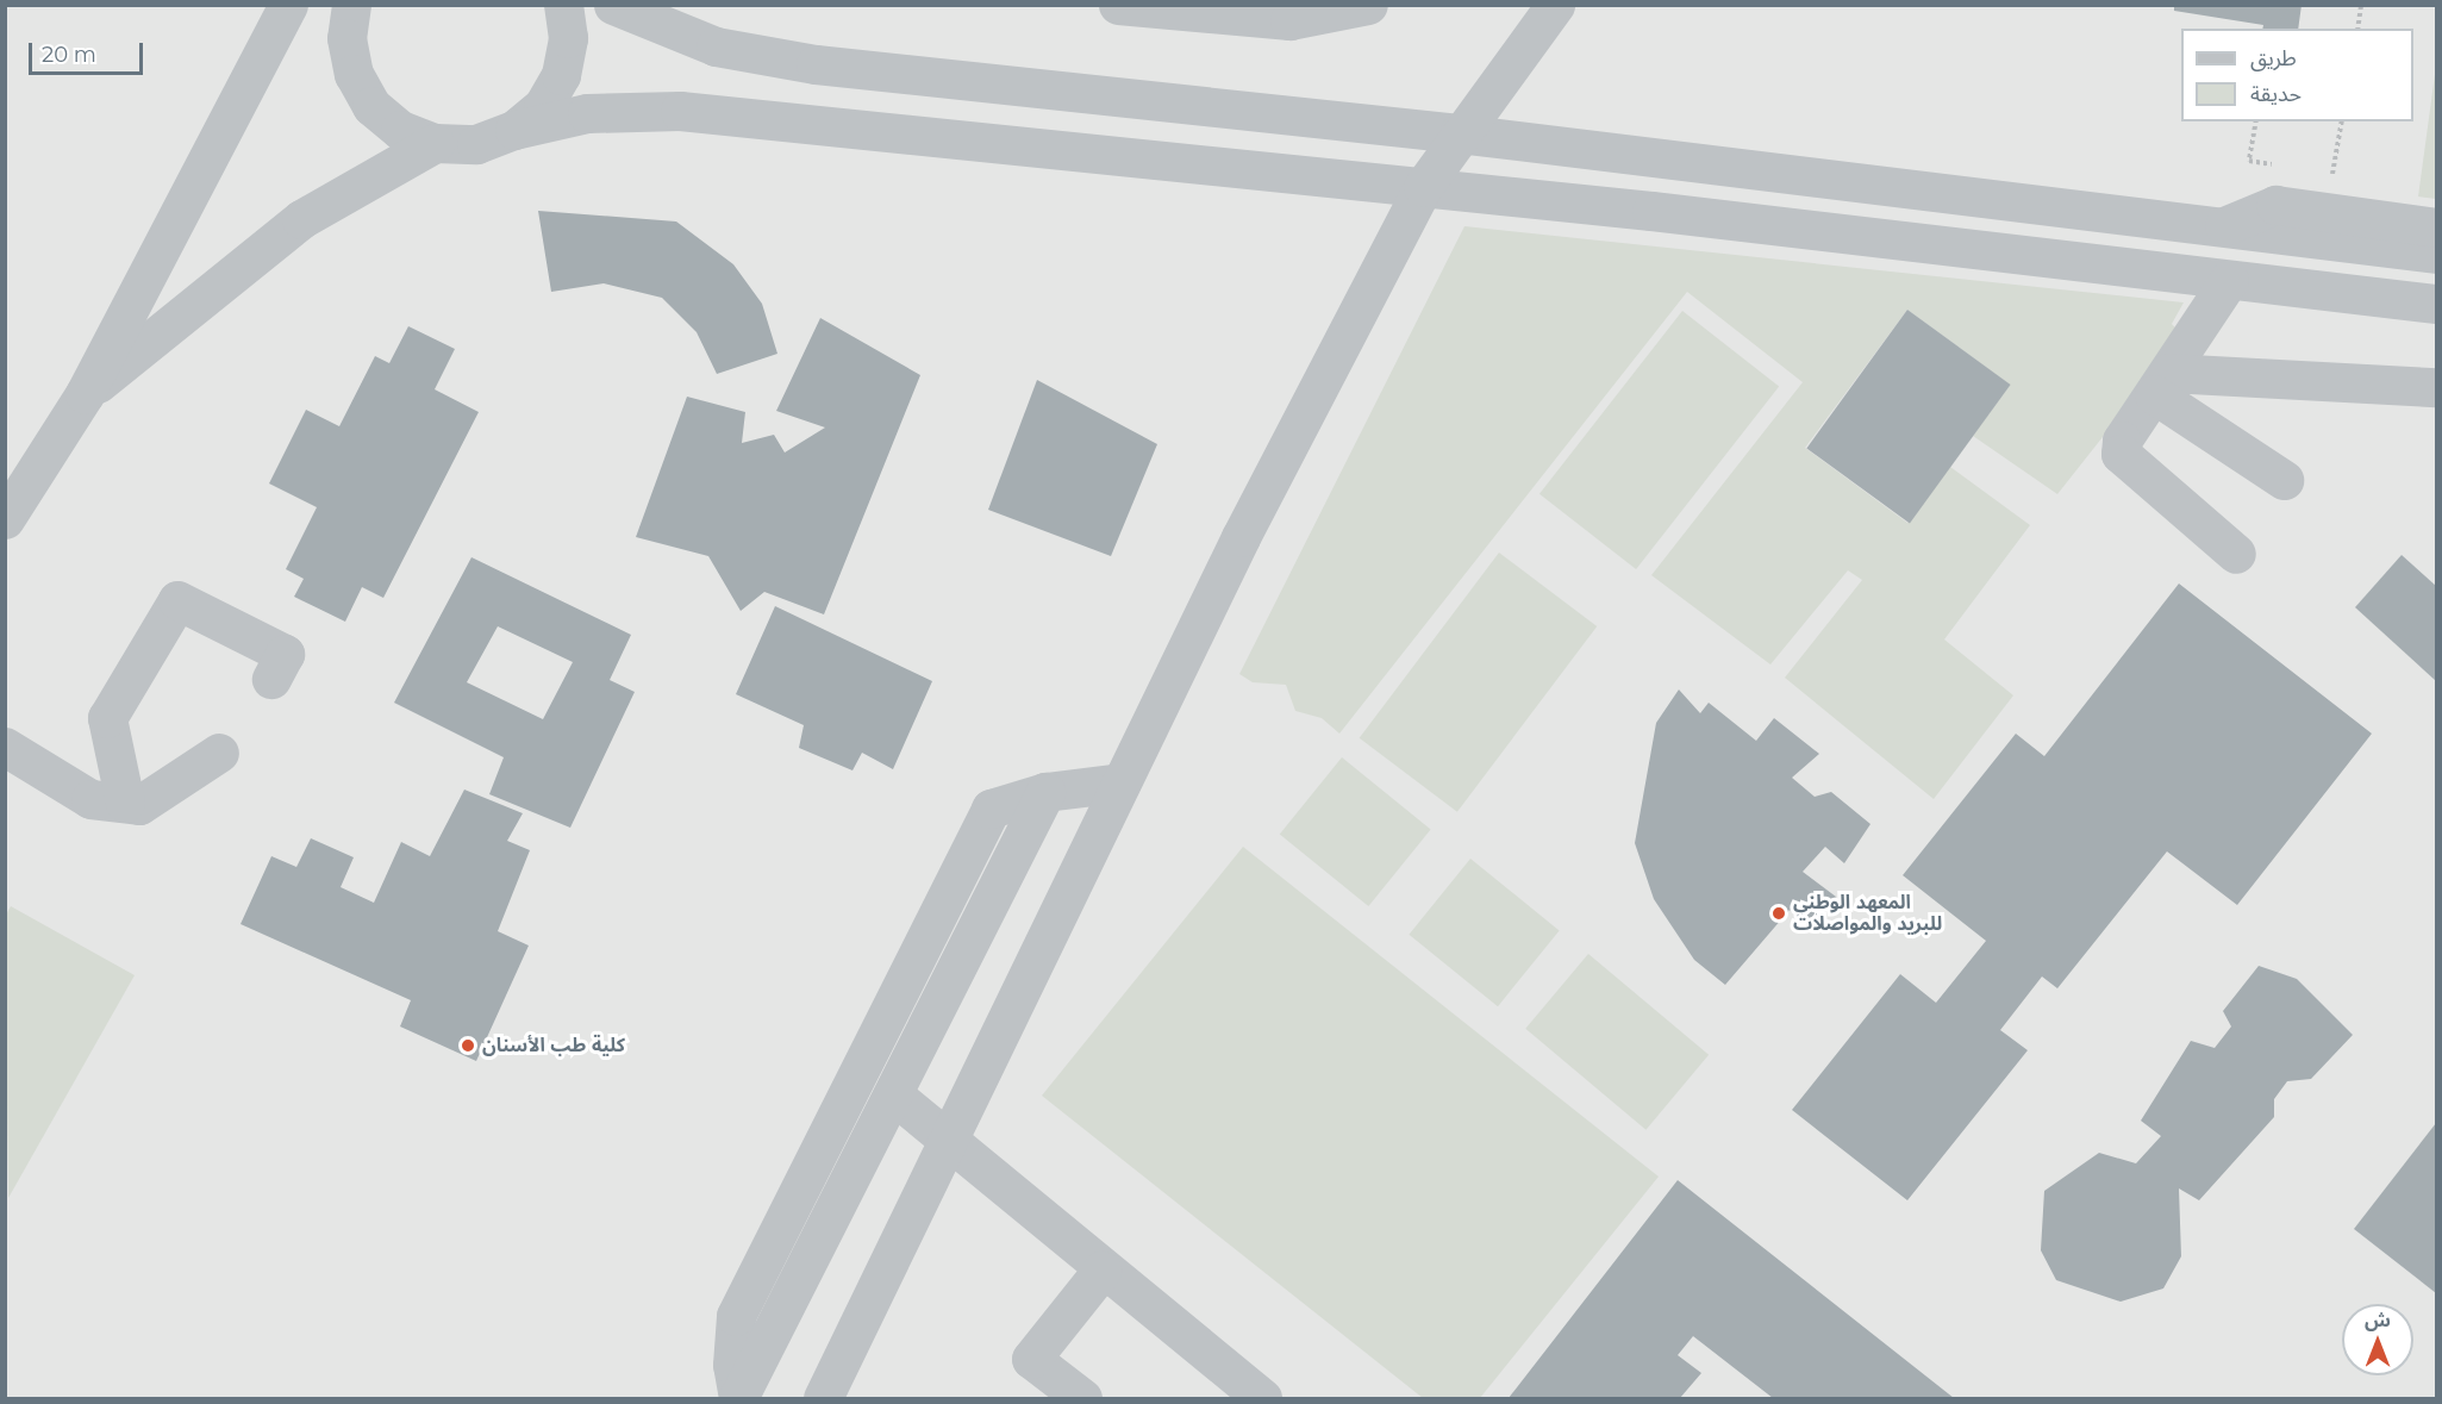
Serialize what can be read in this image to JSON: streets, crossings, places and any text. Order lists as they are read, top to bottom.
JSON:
{
  "places": ["المعهد الوطني للبريد والمواصلات", "كلية طب الأسنان"],
  "legend": ["طريق", "حديقة"],
  "scale_bar": "20 m",
  "north": "top"
}
